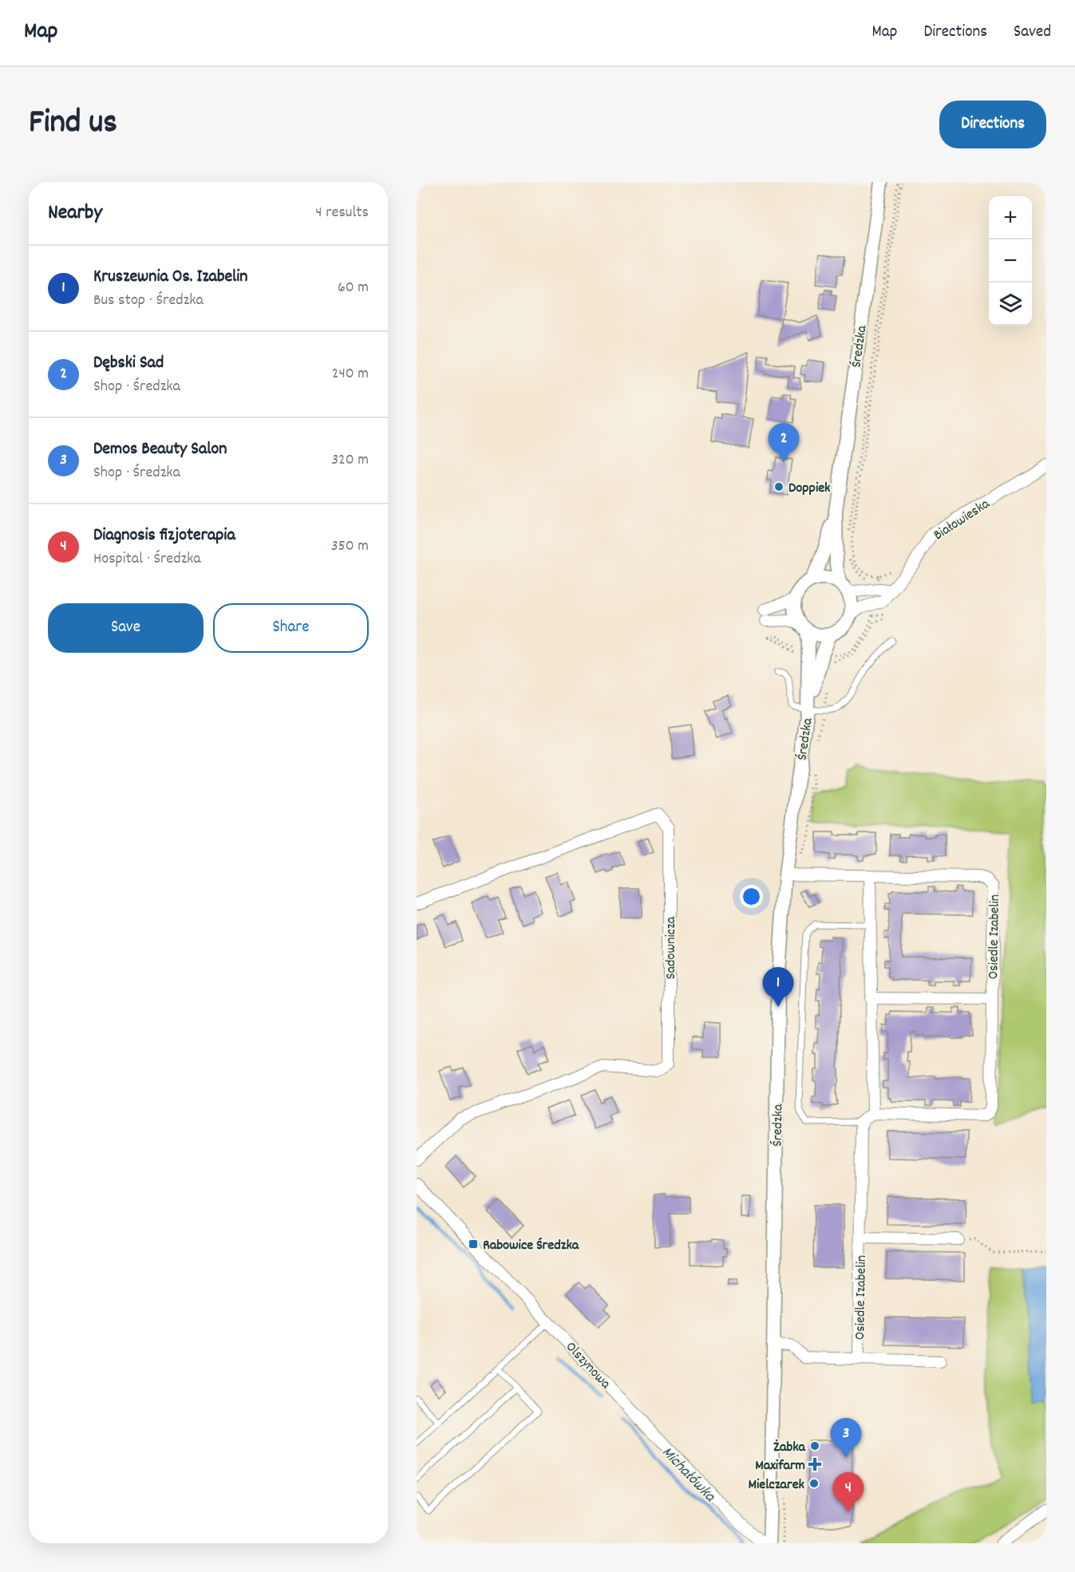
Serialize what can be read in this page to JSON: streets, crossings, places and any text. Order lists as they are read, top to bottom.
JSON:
{
  "streets": {
    "street": [
      "Średzka",
      "Białowieska",
      "Osiedle Izabelin",
      "Sadownicza",
      "Olszynowa"
    ]
  },
  "crossings": [
    ["Średzka", "Białowieska"],
    ["Średzka", "Osiedle Izabelin"]
  ],
  "water": ["Michałówka"],
  "places": {
    "other": ["Doppiek", "Żabka", "Mielczarek"],
    "transit": ["Rabowice Średzka"],
    "health": ["Maxifarm"]
  },
  "page": {
    "header": "Map",
    "nav": ["Map", "Directions", "Saved"],
    "title": "Find us",
    "buttons": [
      "Directions",
      ["Save", "Share"]
    ],
    "heading": ["Nearby", "4 results"],
    "map_buttons": ["+", "−"],
    "list": [
      {
        "mark": "1",
        "name": "Kruszewnia Os. Izabelin",
        "note": "Bus stop · Średzka",
        "value": "60 m"
      },
      {
        "mark": "2",
        "name": "Dębski Sad",
        "note": "Shop · Średzka",
        "value": "240 m"
      },
      {
        "mark": "3",
        "name": "Demos Beauty Salon",
        "note": "Shop · Średzka",
        "value": "320 m"
      },
      {
        "mark": "4",
        "name": "Diagnosis fizjoterapia",
        "note": "Hospital · Średzka",
        "value": "350 m"
      }
    ],
    "pins": [
      "2",
      "1",
      "3",
      "4"
    ]
  }
}
